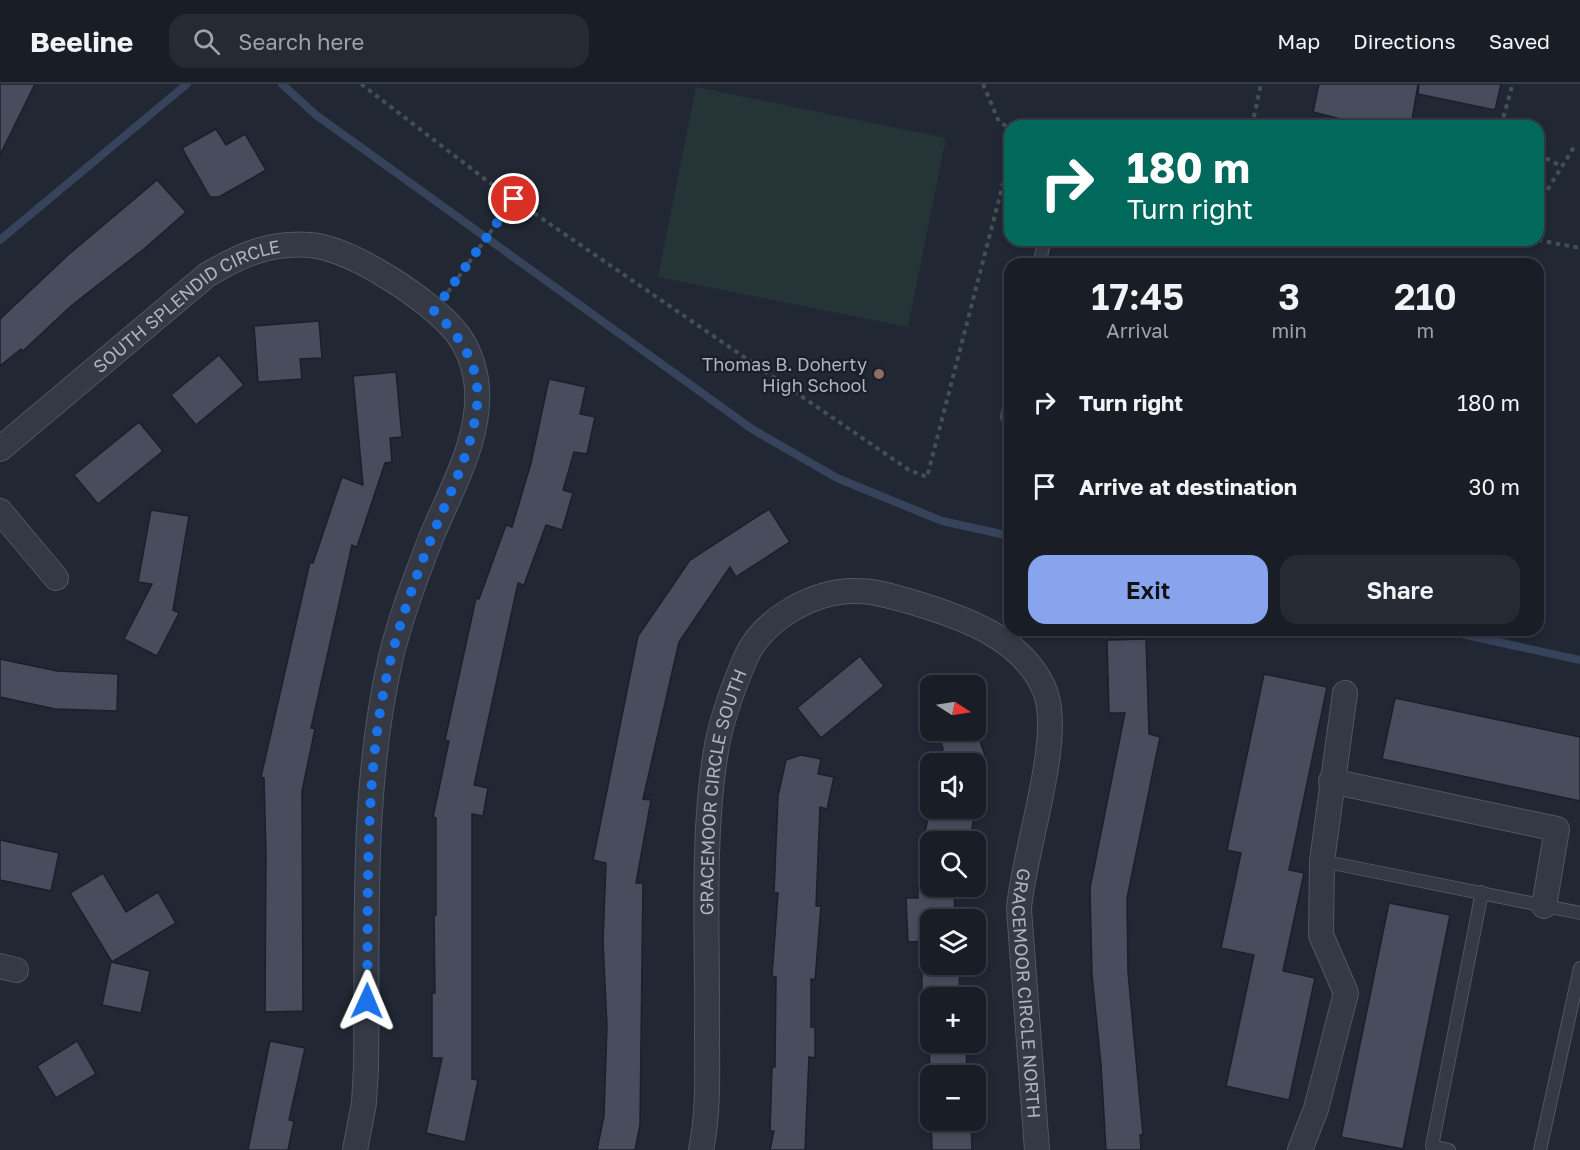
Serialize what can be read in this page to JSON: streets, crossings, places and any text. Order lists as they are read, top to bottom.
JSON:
{
  "streets": {
    "street": ["SOUTH SPLENDID CIRCLE", "GRACEMOOR CIRCLE SOUTH", "GRACEMOOR CIRCLE NORTH"]
  },
  "crossings": [
    ["GRACEMOOR CIRCLE SOUTH", "GRACEMOOR CIRCLE NORTH"]
  ],
  "places": ["Thomas B. Doherty High School"],
  "north": "right",
  "page": {
    "header": "Beeline",
    "search": "Search here",
    "nav": ["Map", "Directions", "Saved"],
    "turn": ["180 m", "Turn right"],
    "eta": [
      "17:45",
      "Arrival",
      "3",
      "min",
      "210",
      "m"
    ],
    "list": [
      {
        "name": "Turn right",
        "value": "180 m"
      },
      {
        "name": "Arrive at destination",
        "value": "30 m"
      }
    ],
    "buttons": ["Exit", "Share"],
    "map_buttons": ["+", "−"]
  }
}
